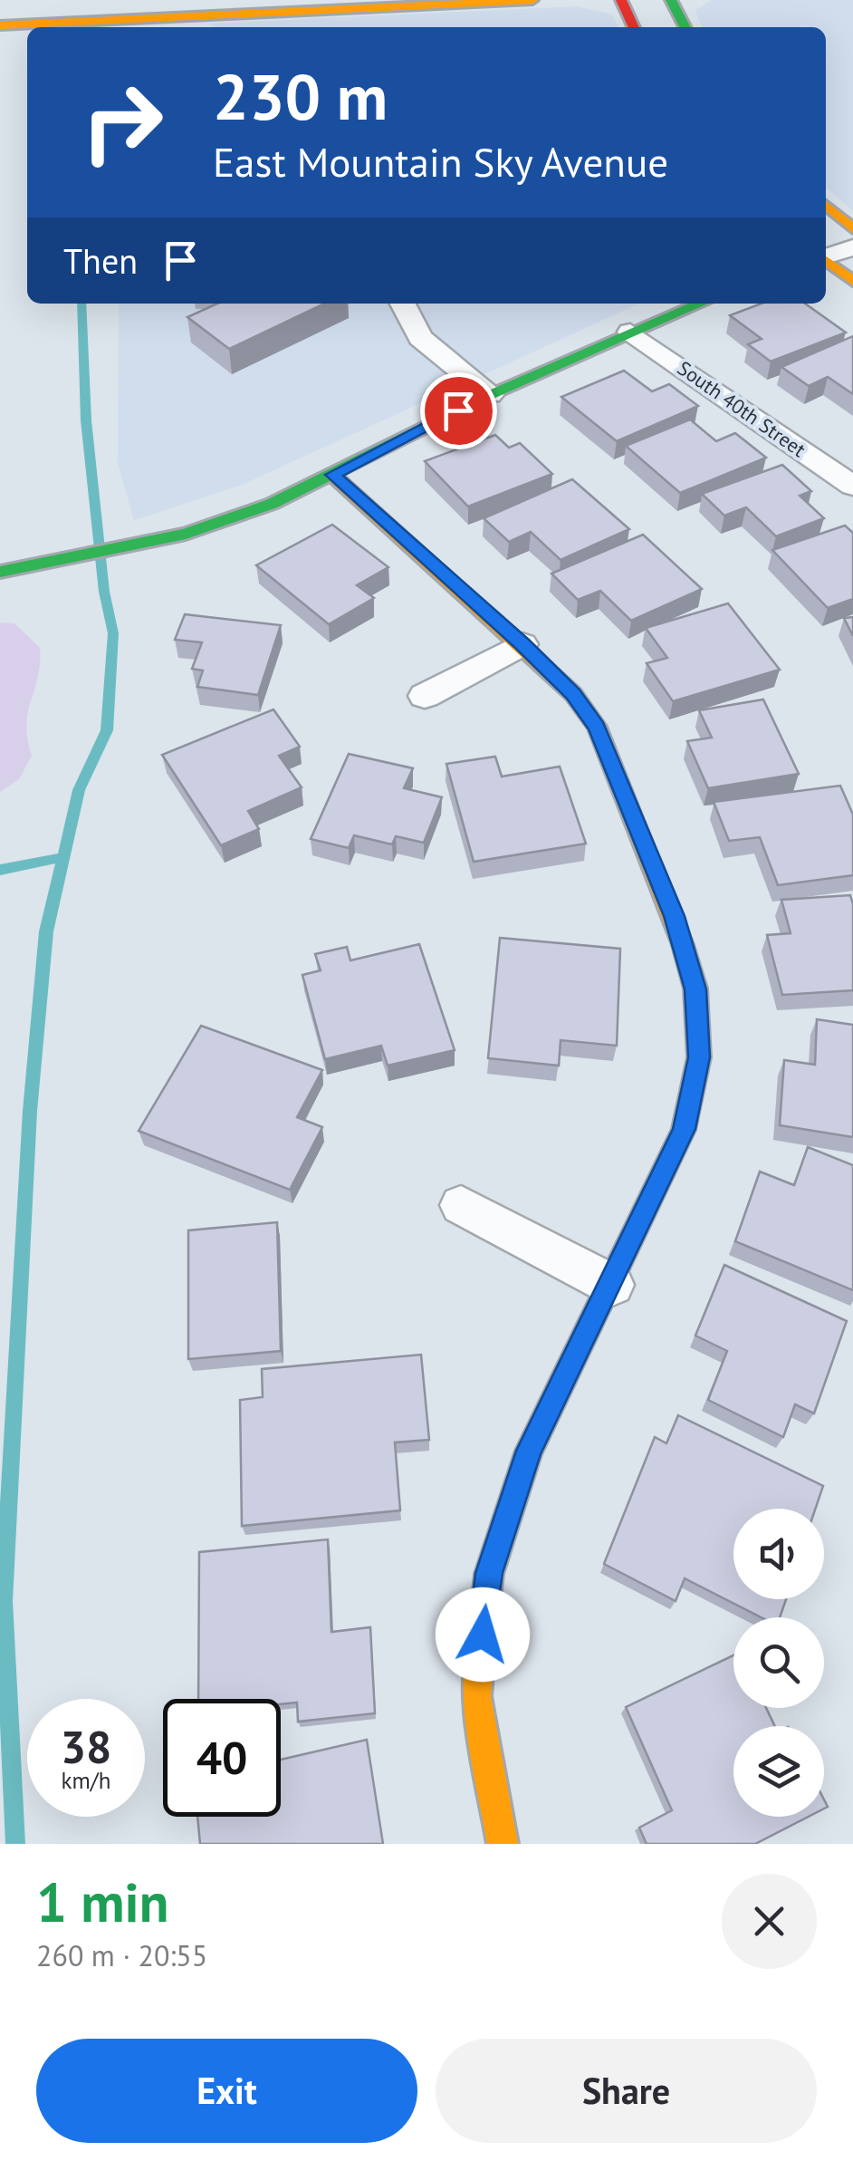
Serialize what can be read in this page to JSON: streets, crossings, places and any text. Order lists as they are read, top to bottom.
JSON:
{
  "streets": {
    "street": ["South 40th Street"]
  },
  "page": {
    "turn": ["230 m", "East Mountain Sky Avenue"],
    "then": "Then",
    "speed": "38 km/h",
    "limit": "40",
    "heading": ["1 min", "260 m · 20:55"],
    "buttons": ["Exit", "Share"]
  }
}
